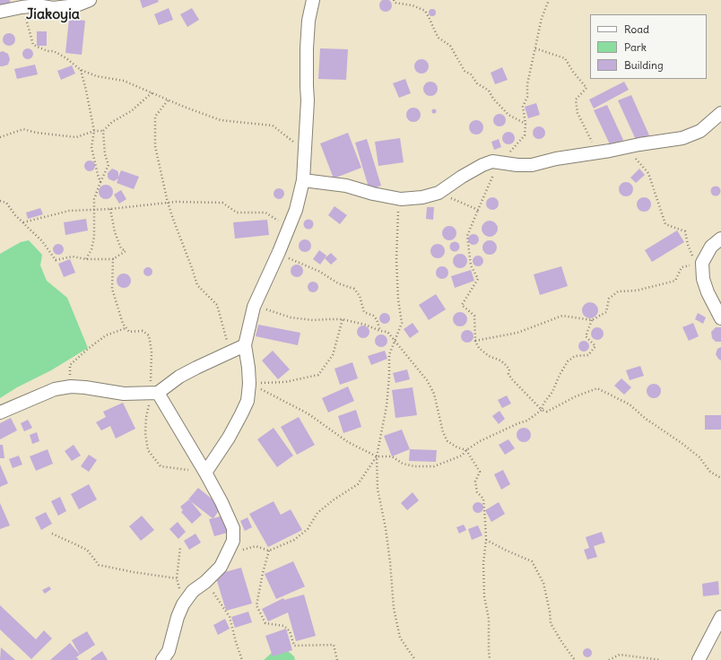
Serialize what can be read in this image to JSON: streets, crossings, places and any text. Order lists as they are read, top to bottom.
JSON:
{
  "districts": ["Jiakoyia"],
  "legend": ["Road", "Park", "Building"]
}
